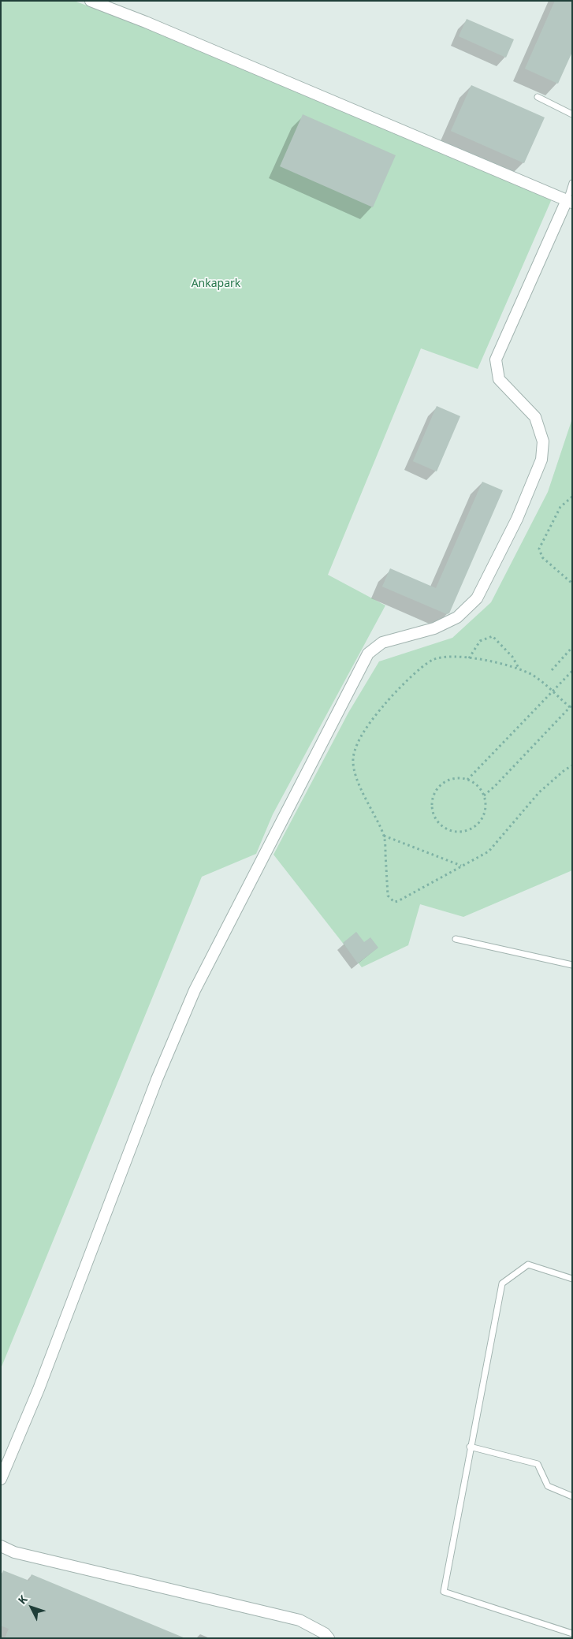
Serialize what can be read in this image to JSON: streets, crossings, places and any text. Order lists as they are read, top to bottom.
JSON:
{
  "parks": ["Ankapark"],
  "north": "top left"
}
